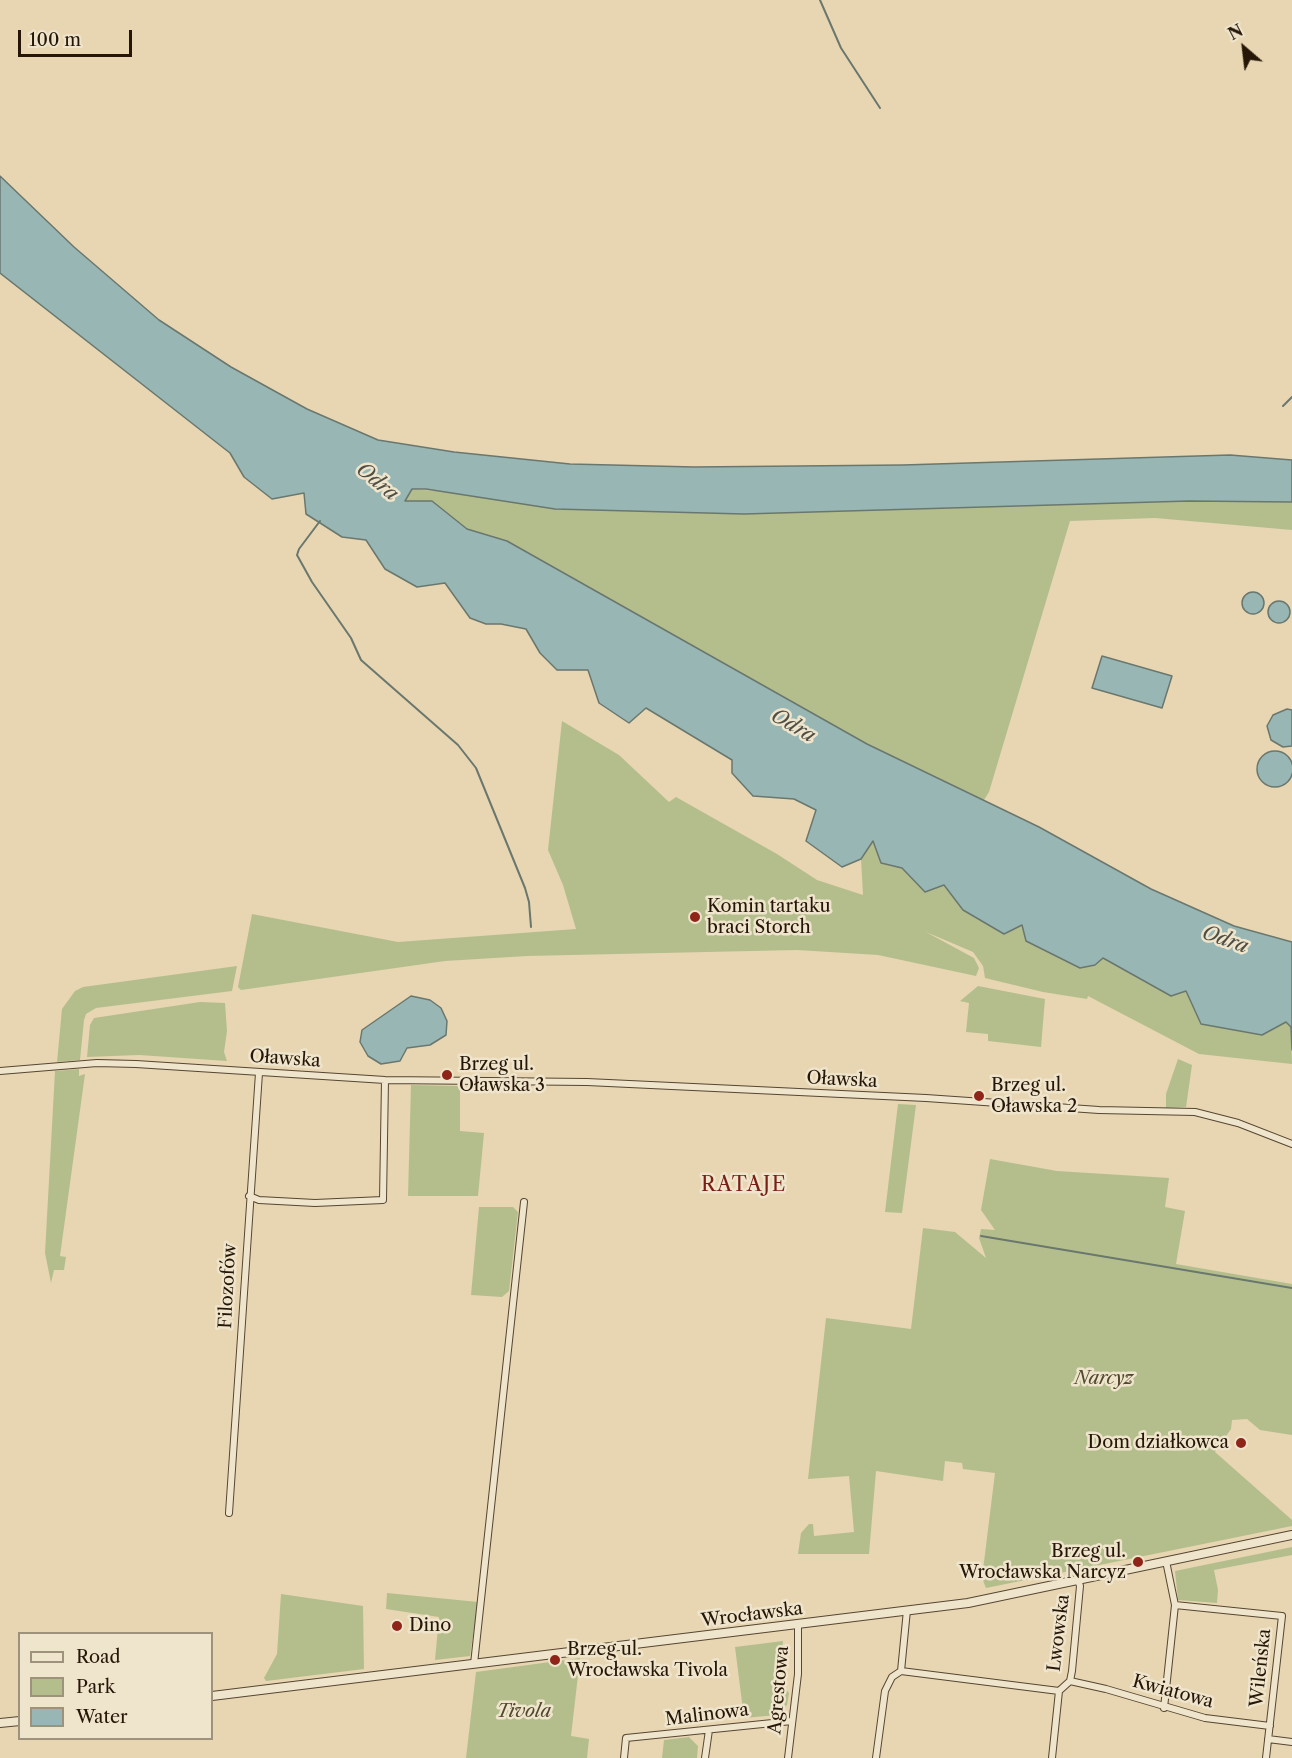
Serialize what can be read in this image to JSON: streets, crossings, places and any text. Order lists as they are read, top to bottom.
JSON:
{
  "streets": {
    "street": [
      "Oławska",
      "Filozofów",
      "Wrocławska",
      "Lwowska",
      "Wileńska",
      "Agrestowa",
      "Kwiatowa",
      "Malinowa"
    ]
  },
  "crossings": [
    ["Oławska", "Filozofów"],
    ["Wrocławska", "Lwowska"],
    ["Wrocławska", "Agrestowa"],
    ["Lwowska", "Kwiatowa"],
    ["Wileńska", "Kwiatowa"],
    ["Agrestowa", "Malinowa"]
  ],
  "districts": ["RATAJE"],
  "water": ["Odra"],
  "parks": ["Narcyz", "Tivola"],
  "places": [
    "Komin tartaku braci Storch",
    "Brzeg ul. Oławska 3",
    "Brzeg ul. Oławska 2",
    "Dom działkowca",
    "Brzeg ul. Wrocławska Narcyz",
    "Dino",
    "Brzeg ul. Wrocławska Tivola"
  ],
  "legend": ["Road", "Park", "Water"],
  "scale_bar": "100 m",
  "north": "top left"
}
